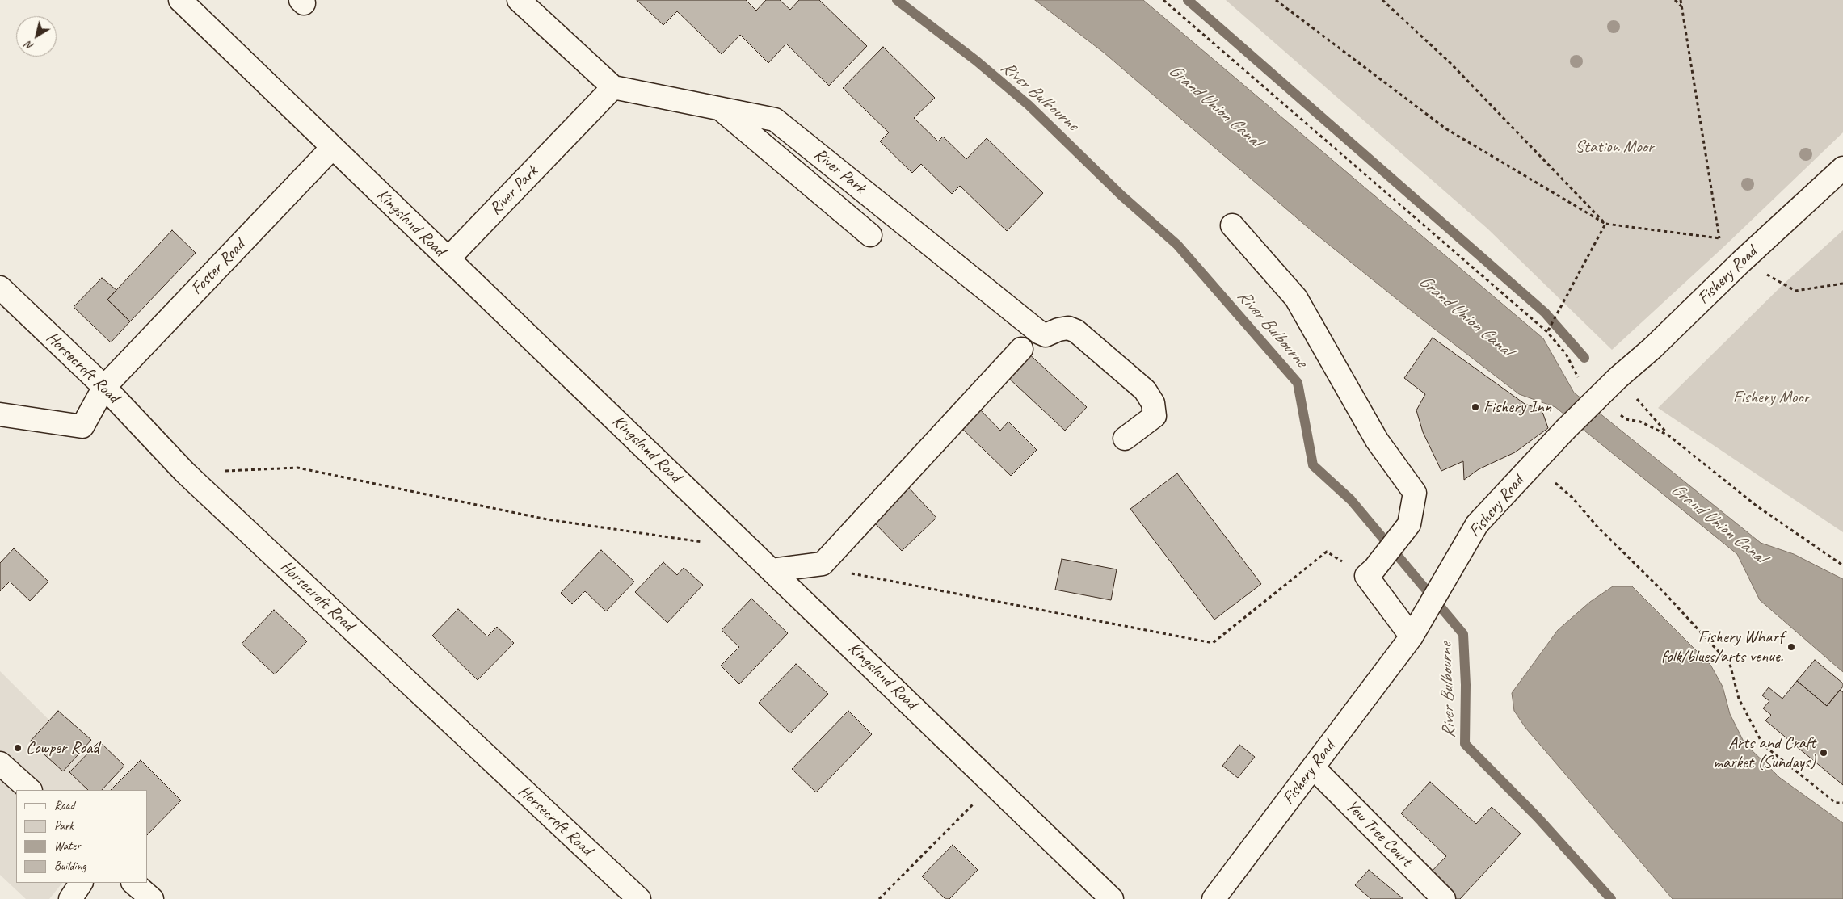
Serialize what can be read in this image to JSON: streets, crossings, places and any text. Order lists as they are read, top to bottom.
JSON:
{
  "streets": {
    "street": [
      "River Park",
      "Kingsland Road",
      "Foster Road",
      "Fishery Road",
      "Horsecroft Road",
      "Yew Tree Court"
    ]
  },
  "crossings": [
    ["River Park", "Kingsland Road"],
    ["Kingsland Road", "Foster Road"],
    ["Foster Road", "Horsecroft Road"],
    ["Fishery Road", "Yew Tree Court"]
  ],
  "water": ["River Bulbourne", "Grand Union Canal"],
  "parks": ["Station Moor", "Fishery Moor"],
  "places": [
    "Fishery Inn",
    "Fishery Wharf folk/blues/arts venue.",
    "Cowper Road",
    "Arts and Craft market (Sundays)"
  ],
  "legend": [
    "Road",
    "Park",
    "Water",
    "Building"
  ],
  "north": "bottom left"
}
